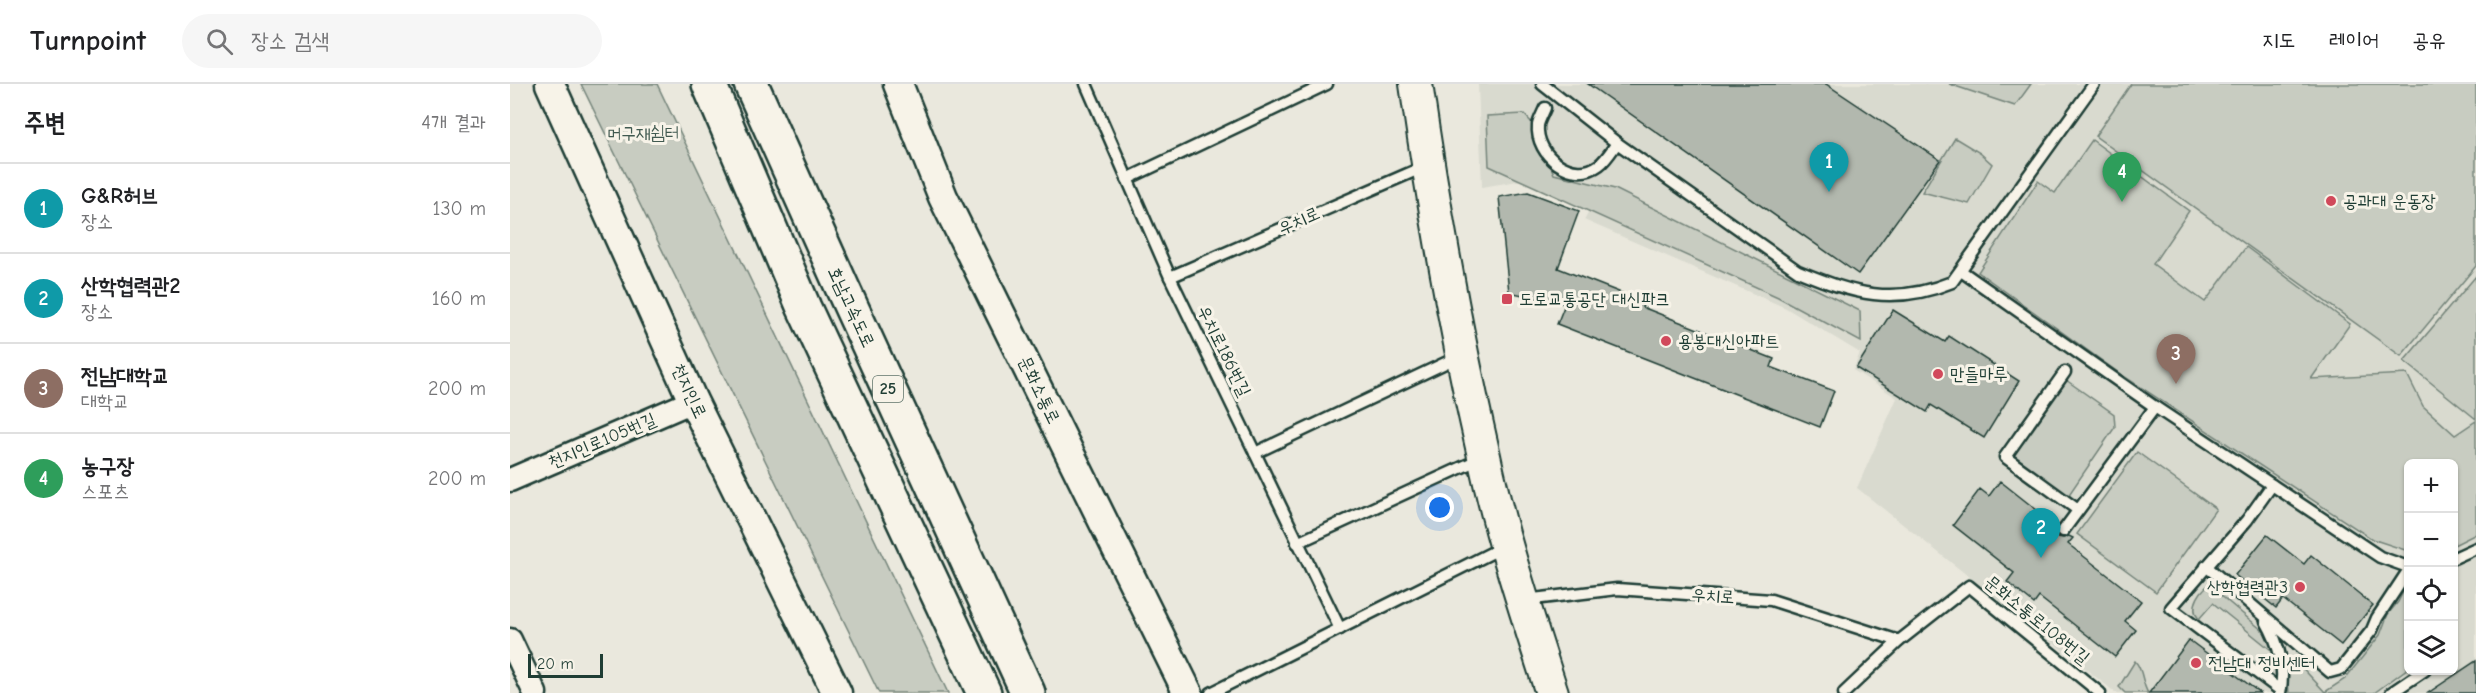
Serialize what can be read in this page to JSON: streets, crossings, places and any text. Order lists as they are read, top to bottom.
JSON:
{
  "streets": {
    "highway": ["호남고속도로", "25"],
    "street": ["문화소통로", "천지인로", "천지인로105번길"],
    "lane": ["우치로", "우치로186번길", "문화소통로108번길"]
  },
  "crossings": [
    ["우치로", "우치로186번길"],
    ["우치로", "문화소통로108번길"],
    ["천지인로", "천지인로105번길"]
  ],
  "parks": ["머구재쉼터"],
  "places": {
    "other": [
      "공과대 운동장",
      "용봉대신아파트",
      "만들마루",
      "산학협력관3",
      "전남대 정비센터"
    ],
    "transit": ["도로교통공단 대신파크"]
  },
  "scale_bar": "20 m",
  "page": {
    "header": "Turnpoint",
    "search": "장소 검색",
    "nav": ["지도", "레이어", "공유"],
    "heading": ["주변", "4개 결과"],
    "pins": [
      "1",
      "4",
      "3",
      "2"
    ],
    "list": [
      {
        "mark": "1",
        "name": "G&R허브",
        "note": "장소",
        "value": "130 m"
      },
      {
        "mark": "2",
        "name": "산학협력관2",
        "note": "장소",
        "value": "160 m"
      },
      {
        "mark": "3",
        "name": "전남대학교",
        "note": "대학교",
        "value": "200 m"
      },
      {
        "mark": "4",
        "name": "농구장",
        "note": "스포츠",
        "value": "200 m"
      }
    ],
    "map_buttons": ["+", "−"],
    "scale": "20 m"
  }
}
